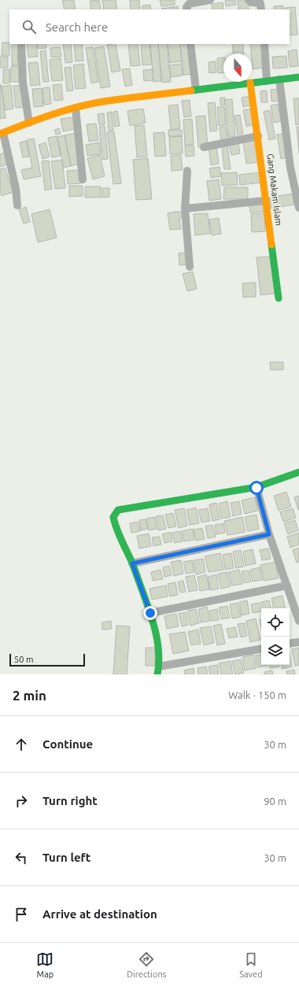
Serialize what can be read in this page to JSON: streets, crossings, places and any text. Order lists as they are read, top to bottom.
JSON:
{
  "streets": {
    "street": ["Gang Makam Islam"]
  },
  "scale_bar": "50 m",
  "north": "bottom",
  "page": {
    "search": "Search here",
    "scale": "50 m",
    "heading": ["2 min", "Walk · 150 m"],
    "list": [
      ["Continue", "30 m"],
      ["Turn right", "90 m"],
      ["Turn left", "30 m"],
      "Arrive at destination"
    ],
    "nav": ["Map", "Directions", "Saved"]
  }
}
